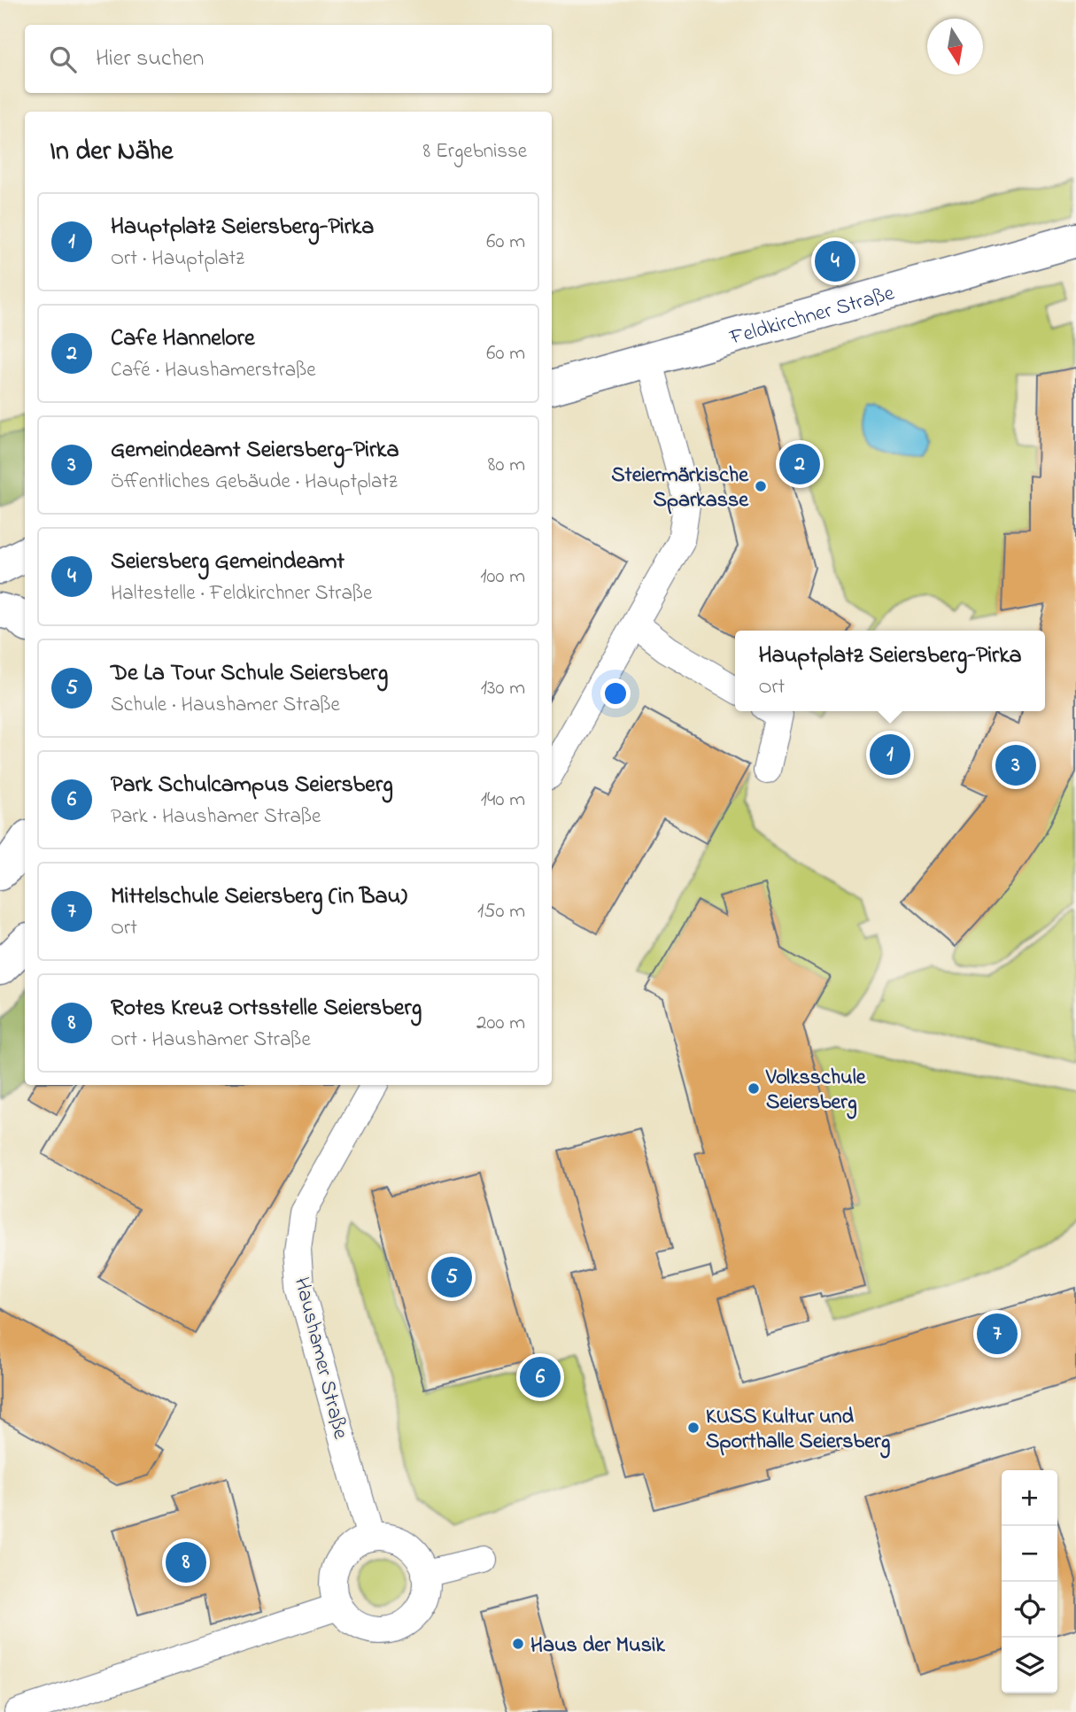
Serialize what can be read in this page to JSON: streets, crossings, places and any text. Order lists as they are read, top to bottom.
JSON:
{
  "streets": {
    "main road": ["Feldkirchner Straße"],
    "street": ["Haushamer Straße"]
  },
  "places": [
    "Steiermärkische Sparkasse",
    "Volksschule Seiersberg",
    "KUSS Kultur und Sporthalle Seiersberg",
    "Haus der Musik"
  ],
  "north": "bottom",
  "page": {
    "search": "Hier suchen",
    "heading": ["In der Nähe", "8 Ergebnisse"],
    "list": [
      {
        "mark": "1",
        "name": "Hauptplatz Seiersberg-Pirka",
        "note": "Ort · Hauptplatz",
        "value": "60 m"
      },
      {
        "mark": "2",
        "name": "Cafe Hannelore",
        "note": "Café · Haushamerstraße",
        "value": "60 m"
      },
      {
        "mark": "3",
        "name": "Gemeindeamt Seiersberg-Pirka",
        "note": "Öffentliches Gebäude · Hauptplatz",
        "value": "80 m"
      },
      {
        "mark": "4",
        "name": "Seiersberg Gemeindeamt",
        "note": "Haltestelle · Feldkirchner Straße",
        "value": "100 m"
      },
      {
        "mark": "5",
        "name": "De La Tour Schule Seiersberg",
        "note": "Schule · Haushamer Straße",
        "value": "130 m"
      },
      {
        "mark": "6",
        "name": "Park Schulcampus Seiersberg",
        "note": "Park · Haushamer Straße",
        "value": "140 m"
      },
      {
        "mark": "7",
        "name": "Mittelschule Seiersberg (in Bau)",
        "note": "Ort",
        "value": "150 m"
      },
      {
        "mark": "8",
        "name": "Rotes Kreuz Ortsstelle Seiersberg",
        "note": "Ort · Haushamer Straße",
        "value": "200 m"
      }
    ],
    "pins": [
      "4",
      "2",
      "1",
      "3",
      "5",
      "7",
      "6",
      "8"
    ],
    "popup": ["Hauptplatz Seiersberg-Pirka", "Ort"],
    "map_buttons": ["+", "−"]
  }
}
